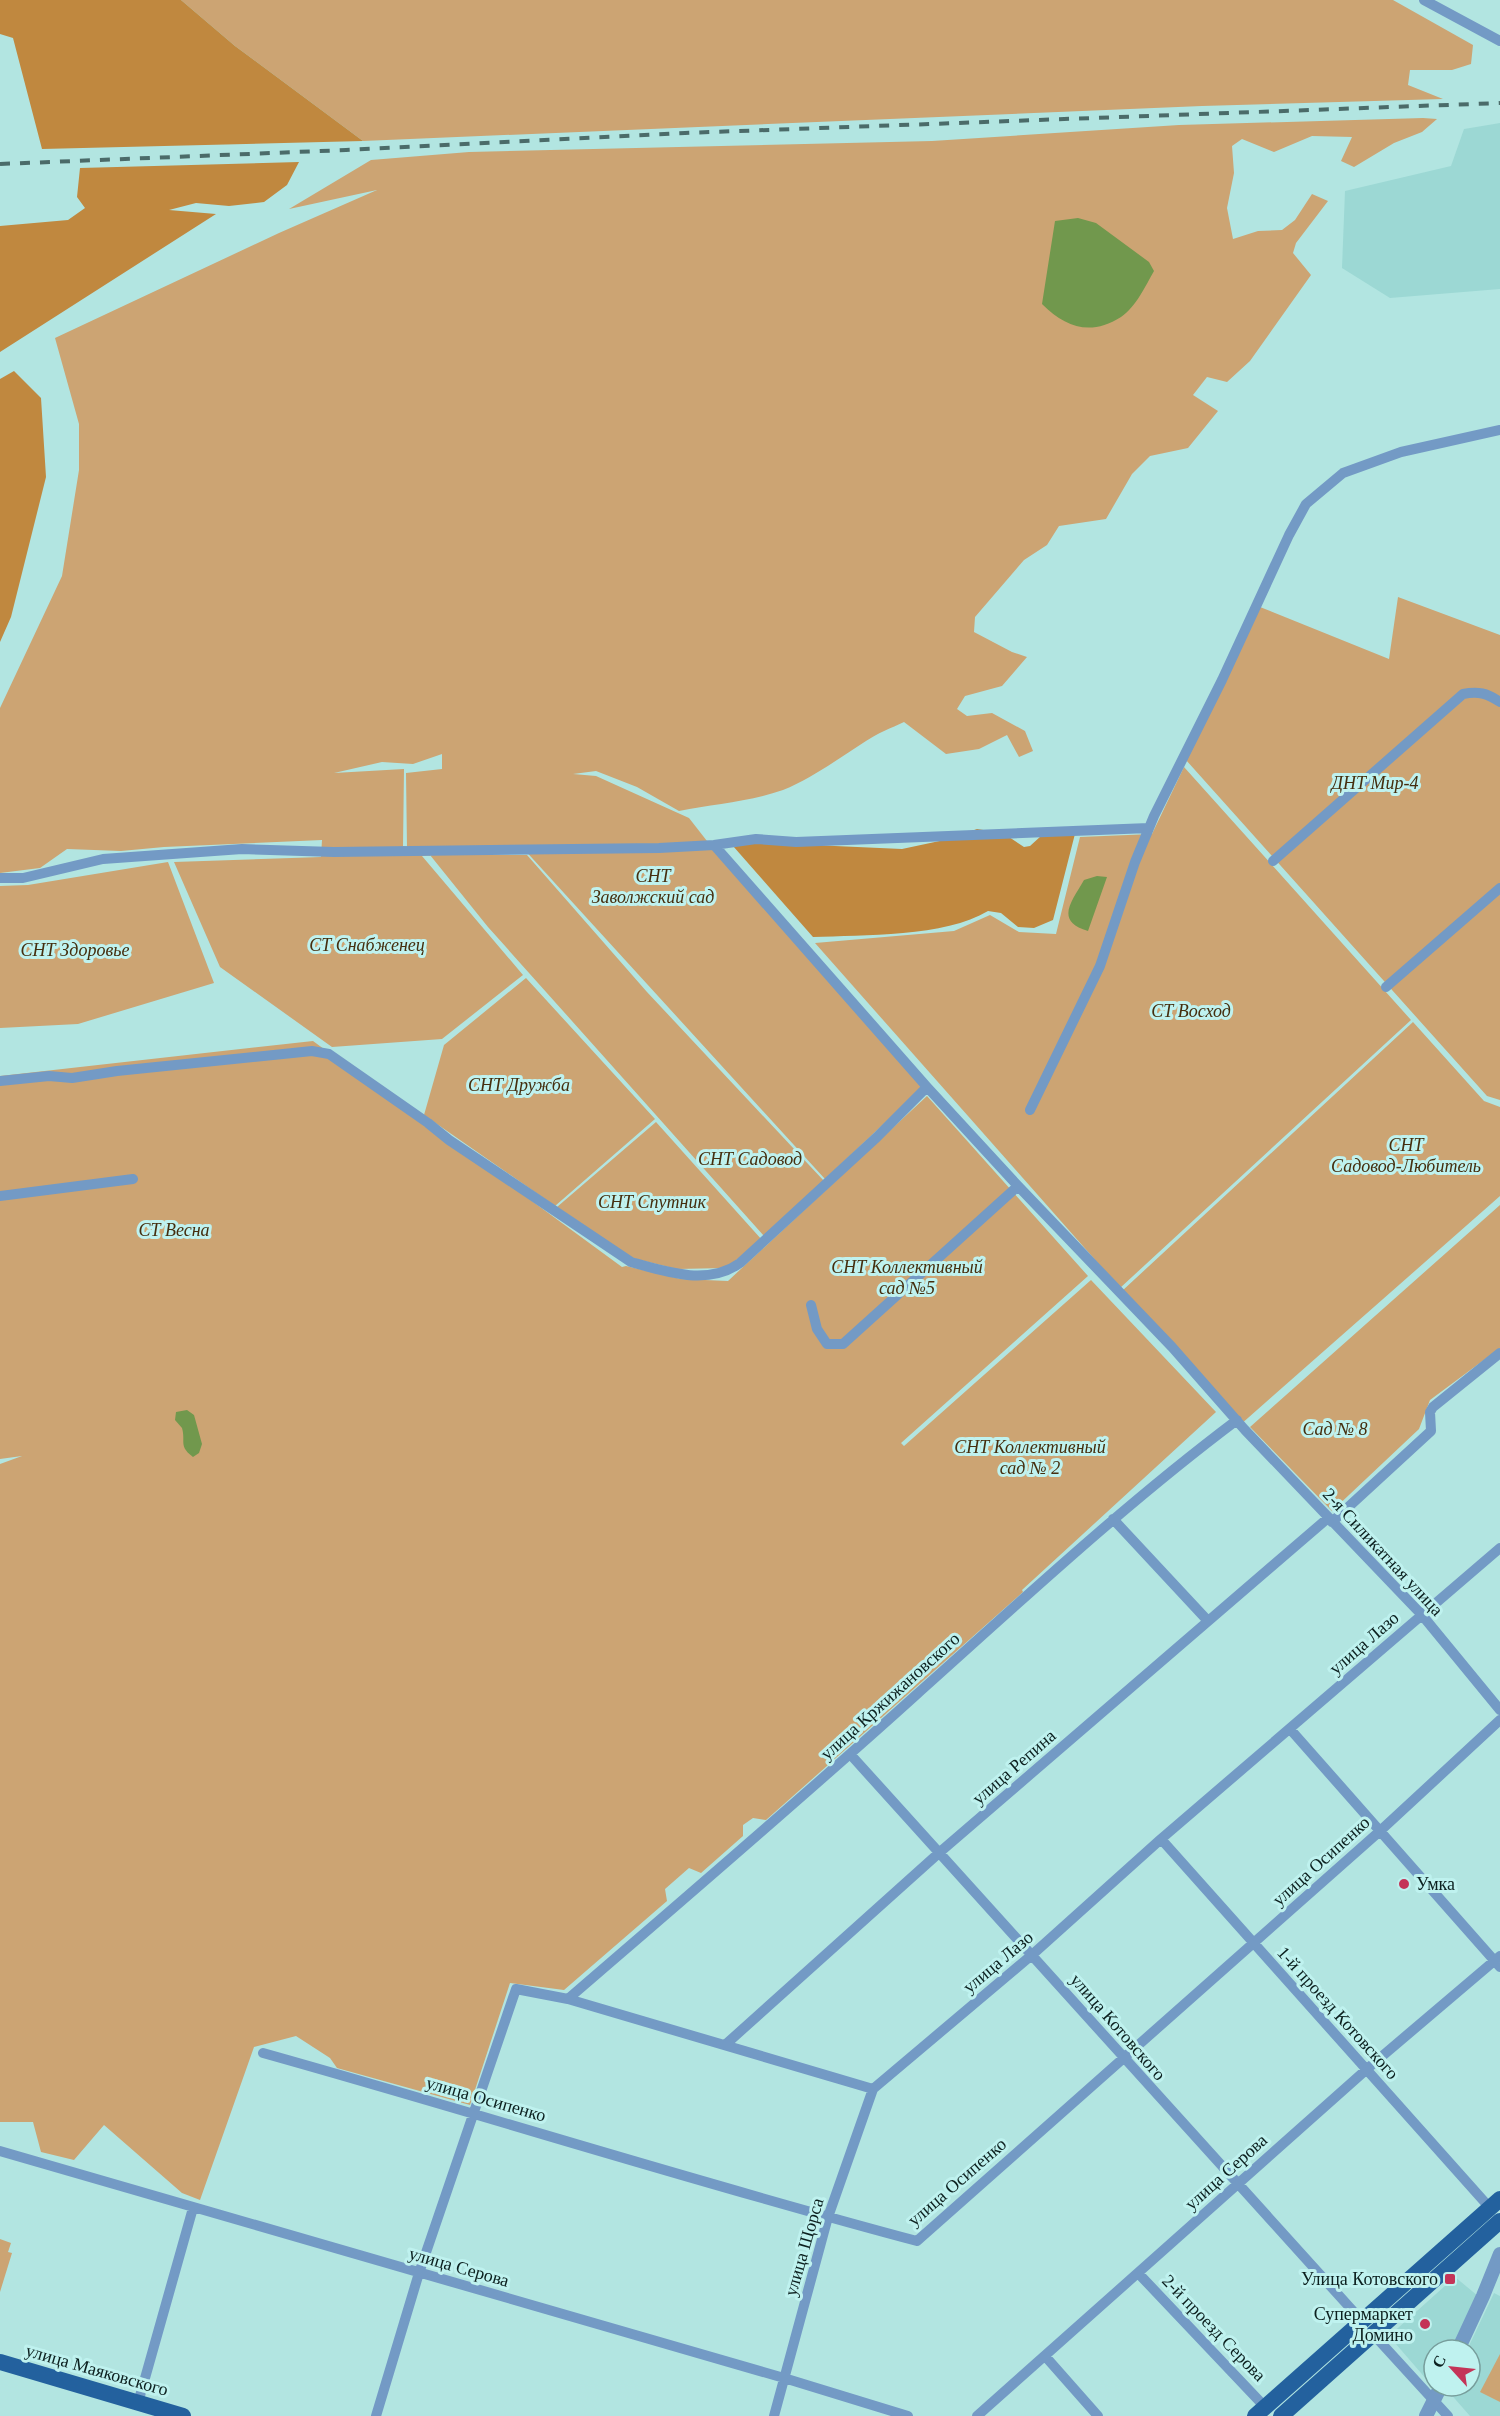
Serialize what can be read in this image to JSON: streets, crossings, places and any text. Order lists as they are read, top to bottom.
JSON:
{
  "streets": {
    "main road": ["улица Маяковского"],
    "street": [
      "2-я Силикатная улица",
      "улица Лазо",
      "улица Кржижановского",
      "улица Репина",
      "улица Осипенко",
      "1-й проезд Котовского",
      "улица Котовского",
      "улица Серова",
      "улица Щорса",
      "2-й проезд Серова"
    ]
  },
  "crossings": [
    ["2-я Силикатная улица", "улица Лазо"],
    ["2-я Силикатная улица", "улица Кржижановского"],
    ["2-я Силикатная улица", "улица Репина"],
    ["улица Лазо", "1-й проезд Котовского"],
    ["улица Лазо", "улица Котовского"],
    ["улица Лазо", "улица Щорса"],
    ["улица Кржижановского", "улица Котовского"],
    ["улица Репина", "улица Котовского"],
    ["улица Осипенко", "1-й проезд Котовского"],
    ["улица Осипенко", "улица Котовского"],
    ["улица Осипенко", "улица Щорса"],
    ["1-й проезд Котовского", "улица Серова"],
    ["улица Котовского", "улица Серова"],
    ["улица Серова", "улица Щорса"],
    ["улица Серова", "2-й проезд Серова"]
  ],
  "parks": [
    "ДНТ Мир-4",
    "СНТ Заволжский сад",
    "СТ Снабженец",
    "СНТ Здоровье",
    "СТ Восход",
    "СНТ Дружба",
    "СНТ Садовод-Любитель",
    "СНТ Садовод",
    "СНТ Спутник",
    "СТ Весна",
    "СНТ Коллективный сад №5",
    "Сад № 8",
    "СНТ Коллективный сад № 2"
  ],
  "places": {
    "other": ["Умка", "Супермаркет Домино"],
    "transit": ["Улица Котовского"]
  },
  "north": "top left"
}
